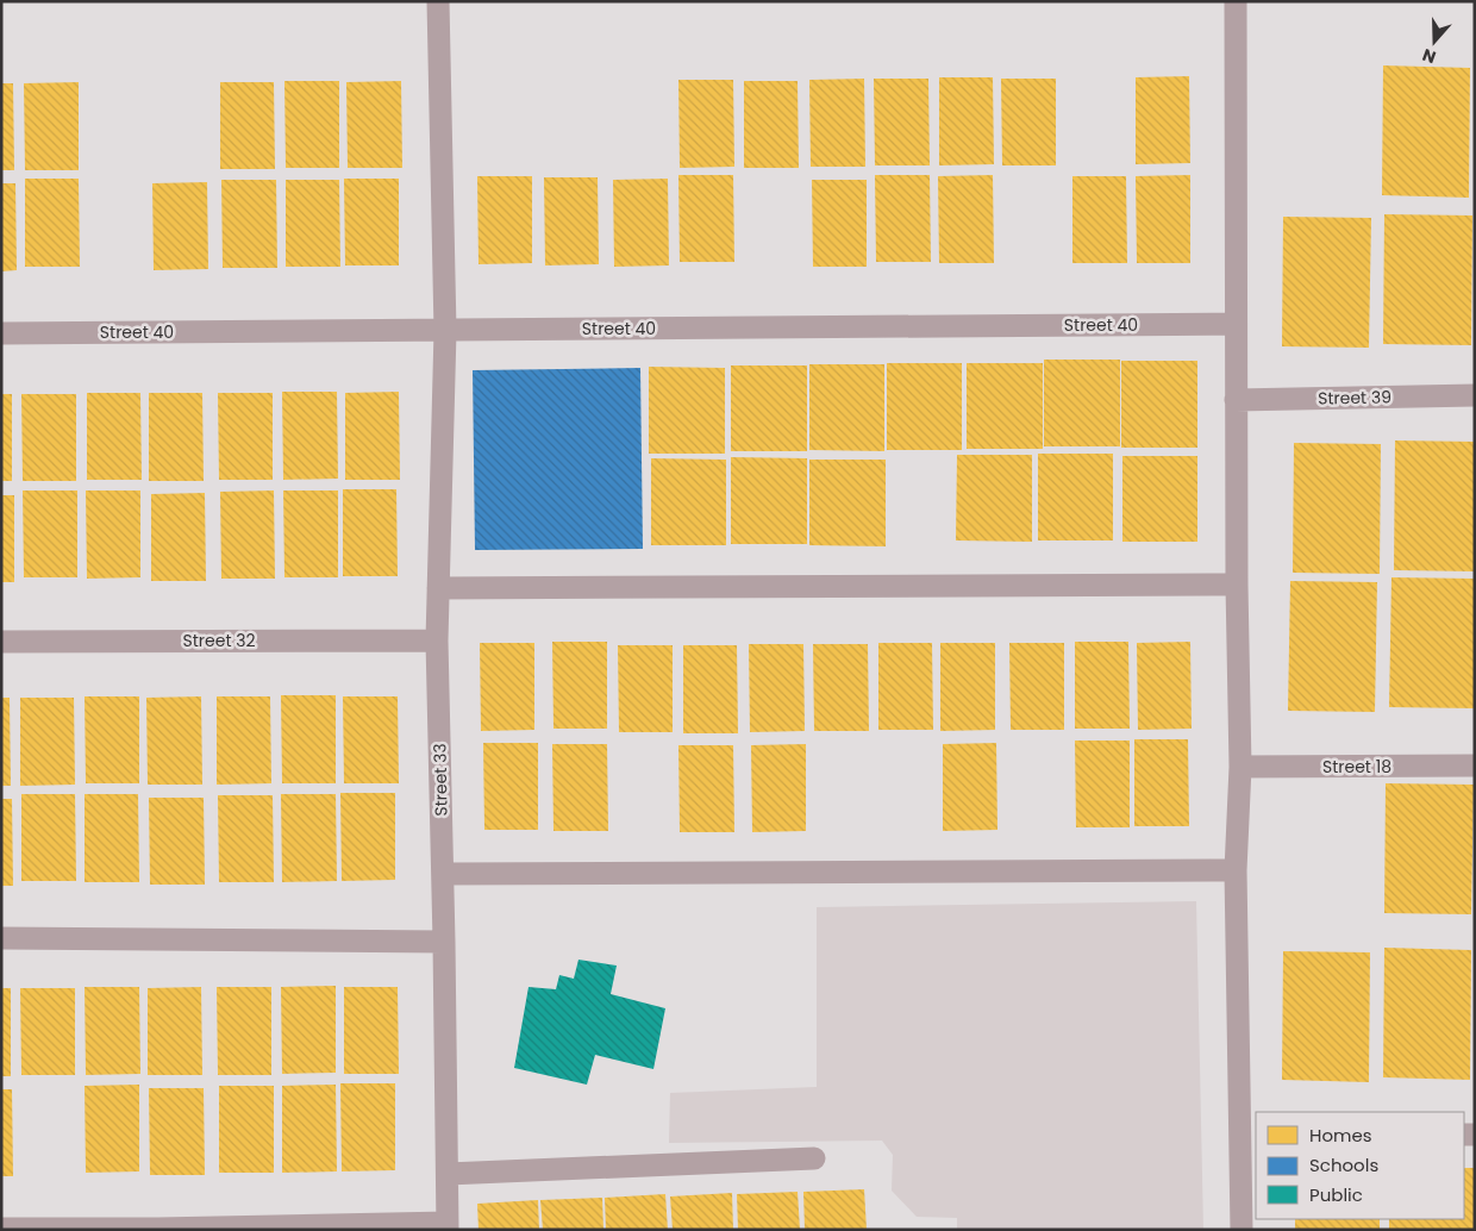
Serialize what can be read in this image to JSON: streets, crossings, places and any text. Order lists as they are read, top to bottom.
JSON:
{
  "streets": {
    "street": [
      "Street 40",
      "Street 39",
      "Street 32",
      "Street 18",
      "Street 33"
    ]
  },
  "crossings": [
    ["Street 40", "Street 33"],
    ["Street 32", "Street 33"]
  ],
  "legend": ["Homes", "Schools", "Public"],
  "north": "bottom"
}
